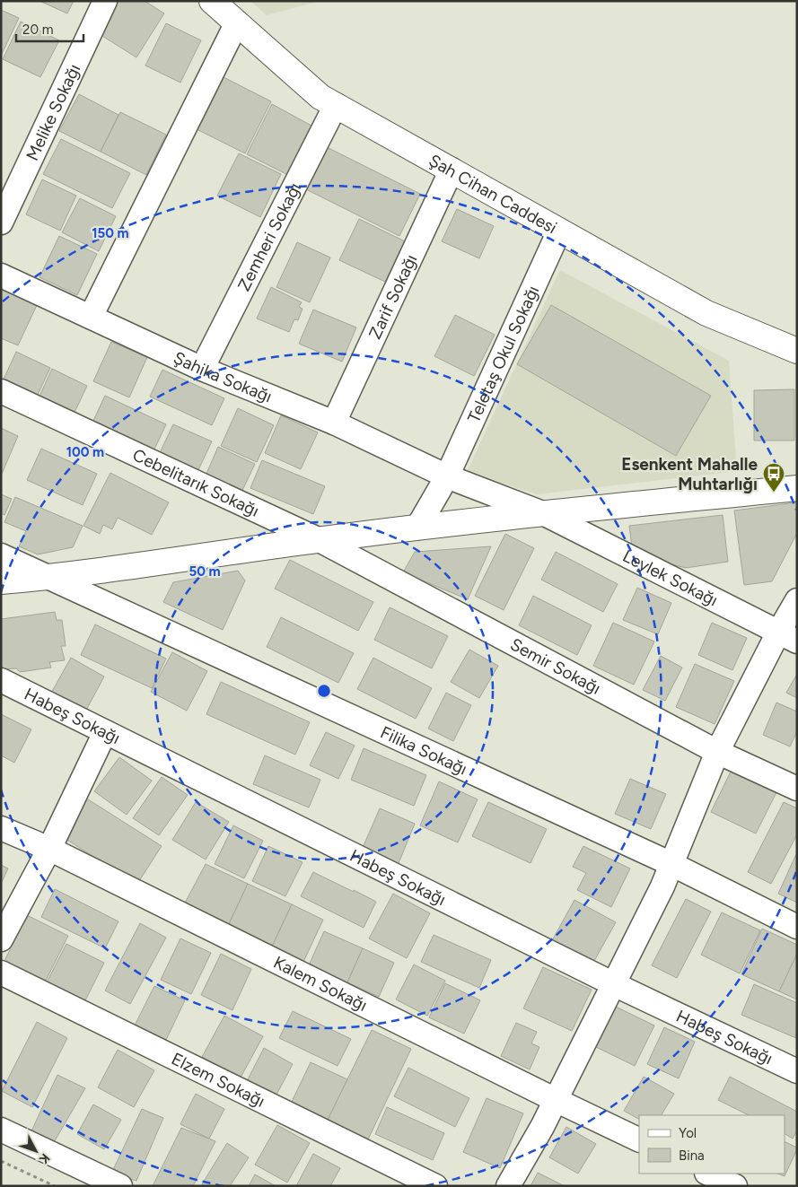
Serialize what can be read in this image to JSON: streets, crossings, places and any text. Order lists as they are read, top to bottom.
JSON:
{
  "streets": {
    "main road": ["Şah Cihan Caddesi"],
    "street": [
      "Melike Sokağı",
      "Zemheri Sokağı",
      "Zarif Sokağı",
      "Teletaş Okul Sokağı",
      "Şahika Sokağı",
      "Cebelitarık Sokağı",
      "Leylek Sokağı",
      "Semir Sokağı",
      "Habeş Sokağı",
      "Filika Sokağı",
      "Kalem Sokağı",
      "Elzem Sokağı"
    ]
  },
  "crossings": [
    ["Şah Cihan Caddesi", "Zemheri Sokağı"],
    ["Şah Cihan Caddesi", "Zarif Sokağı"],
    ["Şah Cihan Caddesi", "Teletaş Okul Sokağı"],
    ["Zemheri Sokağı", "Şahika Sokağı"],
    ["Zarif Sokağı", "Şahika Sokağı"],
    ["Teletaş Okul Sokağı", "Şahika Sokağı"],
    ["Teletaş Okul Sokağı", "Leylek Sokağı"],
    ["Şahika Sokağı", "Leylek Sokağı"],
    ["Cebelitarık Sokağı", "Semir Sokağı"]
  ],
  "places": {
    "bus stop": ["Esenkent Mahalle Muhtarlığı"]
  },
  "legend": ["Yol", "Bina"],
  "scale_bar": "20 m",
  "north": "bottom right",
  "rings": ["150 m", "100 m", "50 m"]
}
